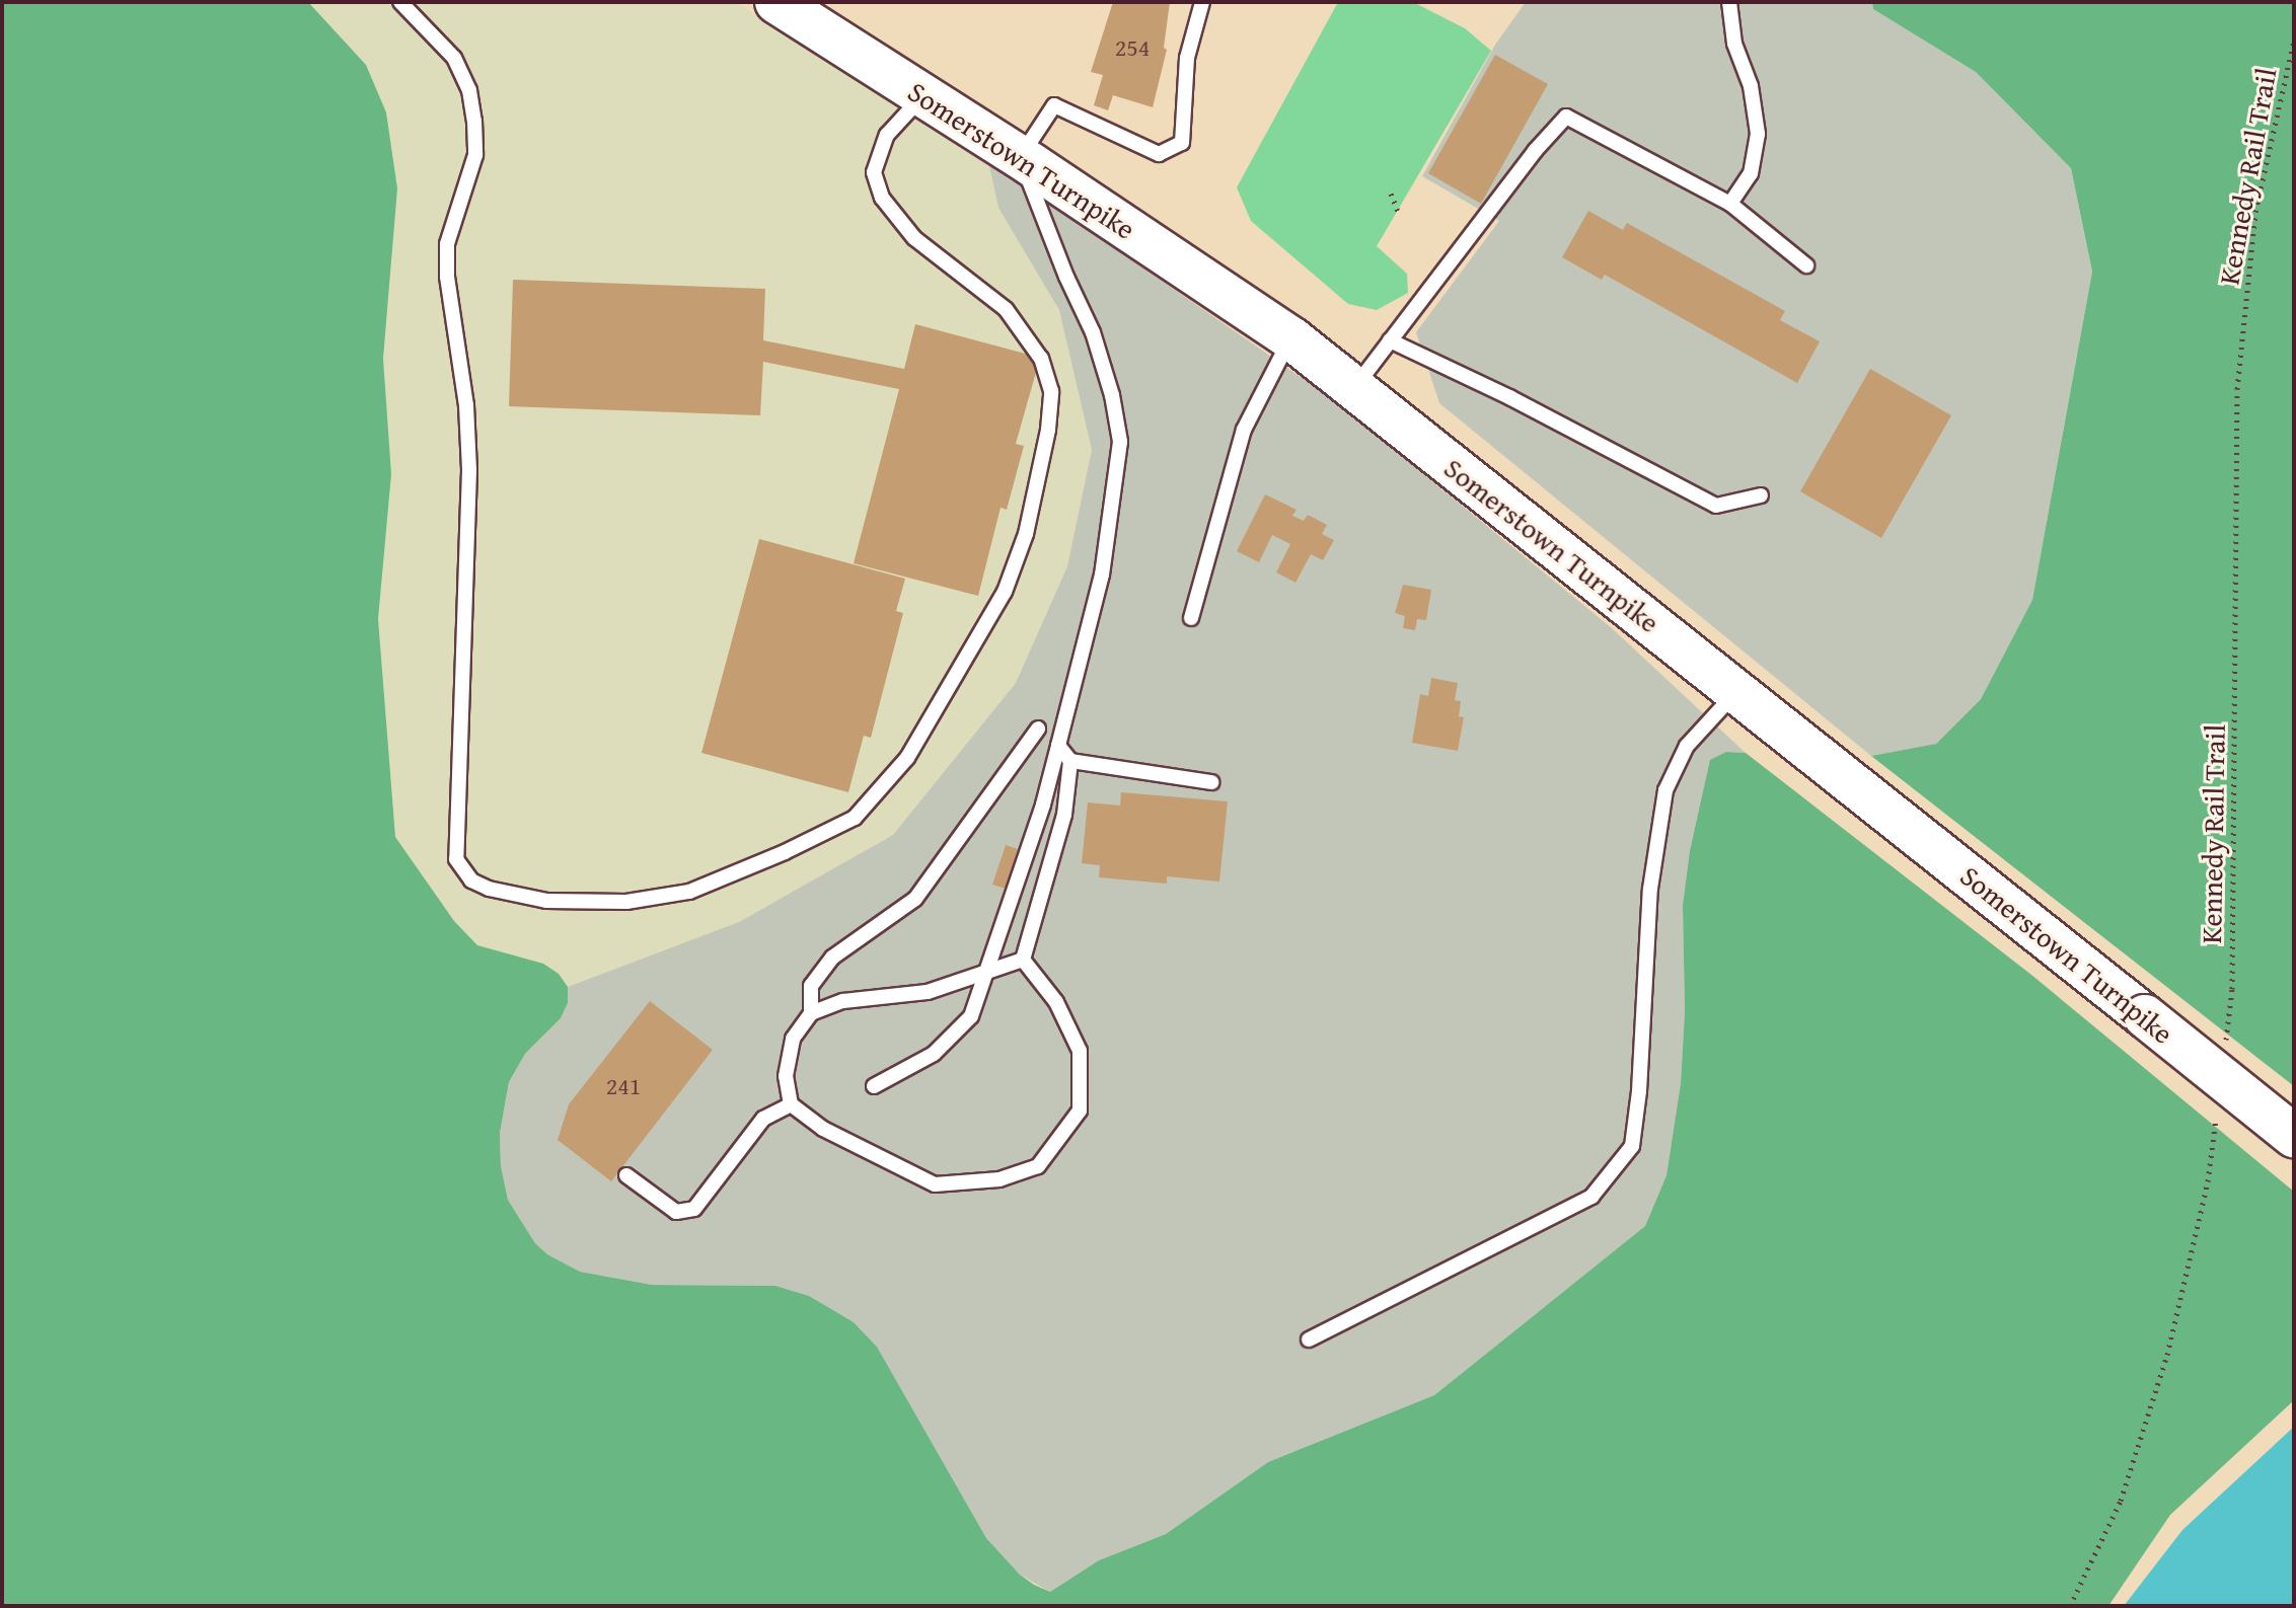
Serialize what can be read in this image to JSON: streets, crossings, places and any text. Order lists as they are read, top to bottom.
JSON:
{
  "streets": {
    "main road": ["Somerstown Turnpike"],
    "path": ["Kennedy Rail Trail"]
  },
  "house_numbers": ["254", "241"]
}
